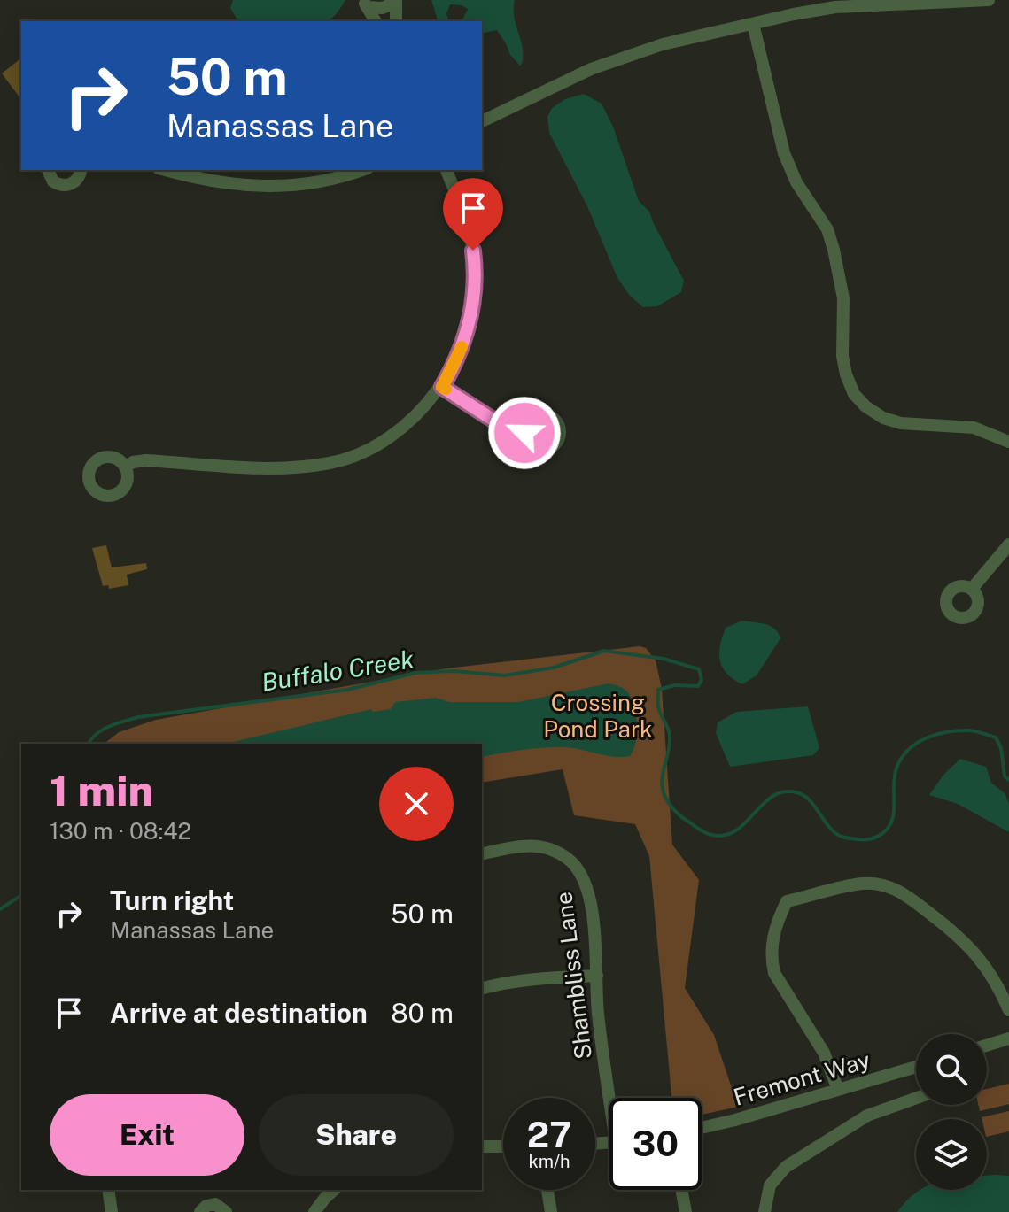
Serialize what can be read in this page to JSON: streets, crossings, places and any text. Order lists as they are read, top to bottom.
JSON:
{
  "streets": {
    "street": ["Shambliss Lane", "Fremont Way"]
  },
  "water": ["Buffalo Creek"],
  "parks": ["Crossing Pond Park"],
  "page": {
    "turn": ["50 m", "Manassas Lane"],
    "heading": ["1 min", "130 m · 08:42"],
    "list": [
      {
        "name": "Turn right",
        "note": "Manassas Lane",
        "value": "50 m"
      },
      {
        "name": "Arrive at destination",
        "value": "80 m"
      }
    ],
    "buttons": ["Exit", "Share"],
    "speed": "27 km/h",
    "limit": "30"
  }
}
